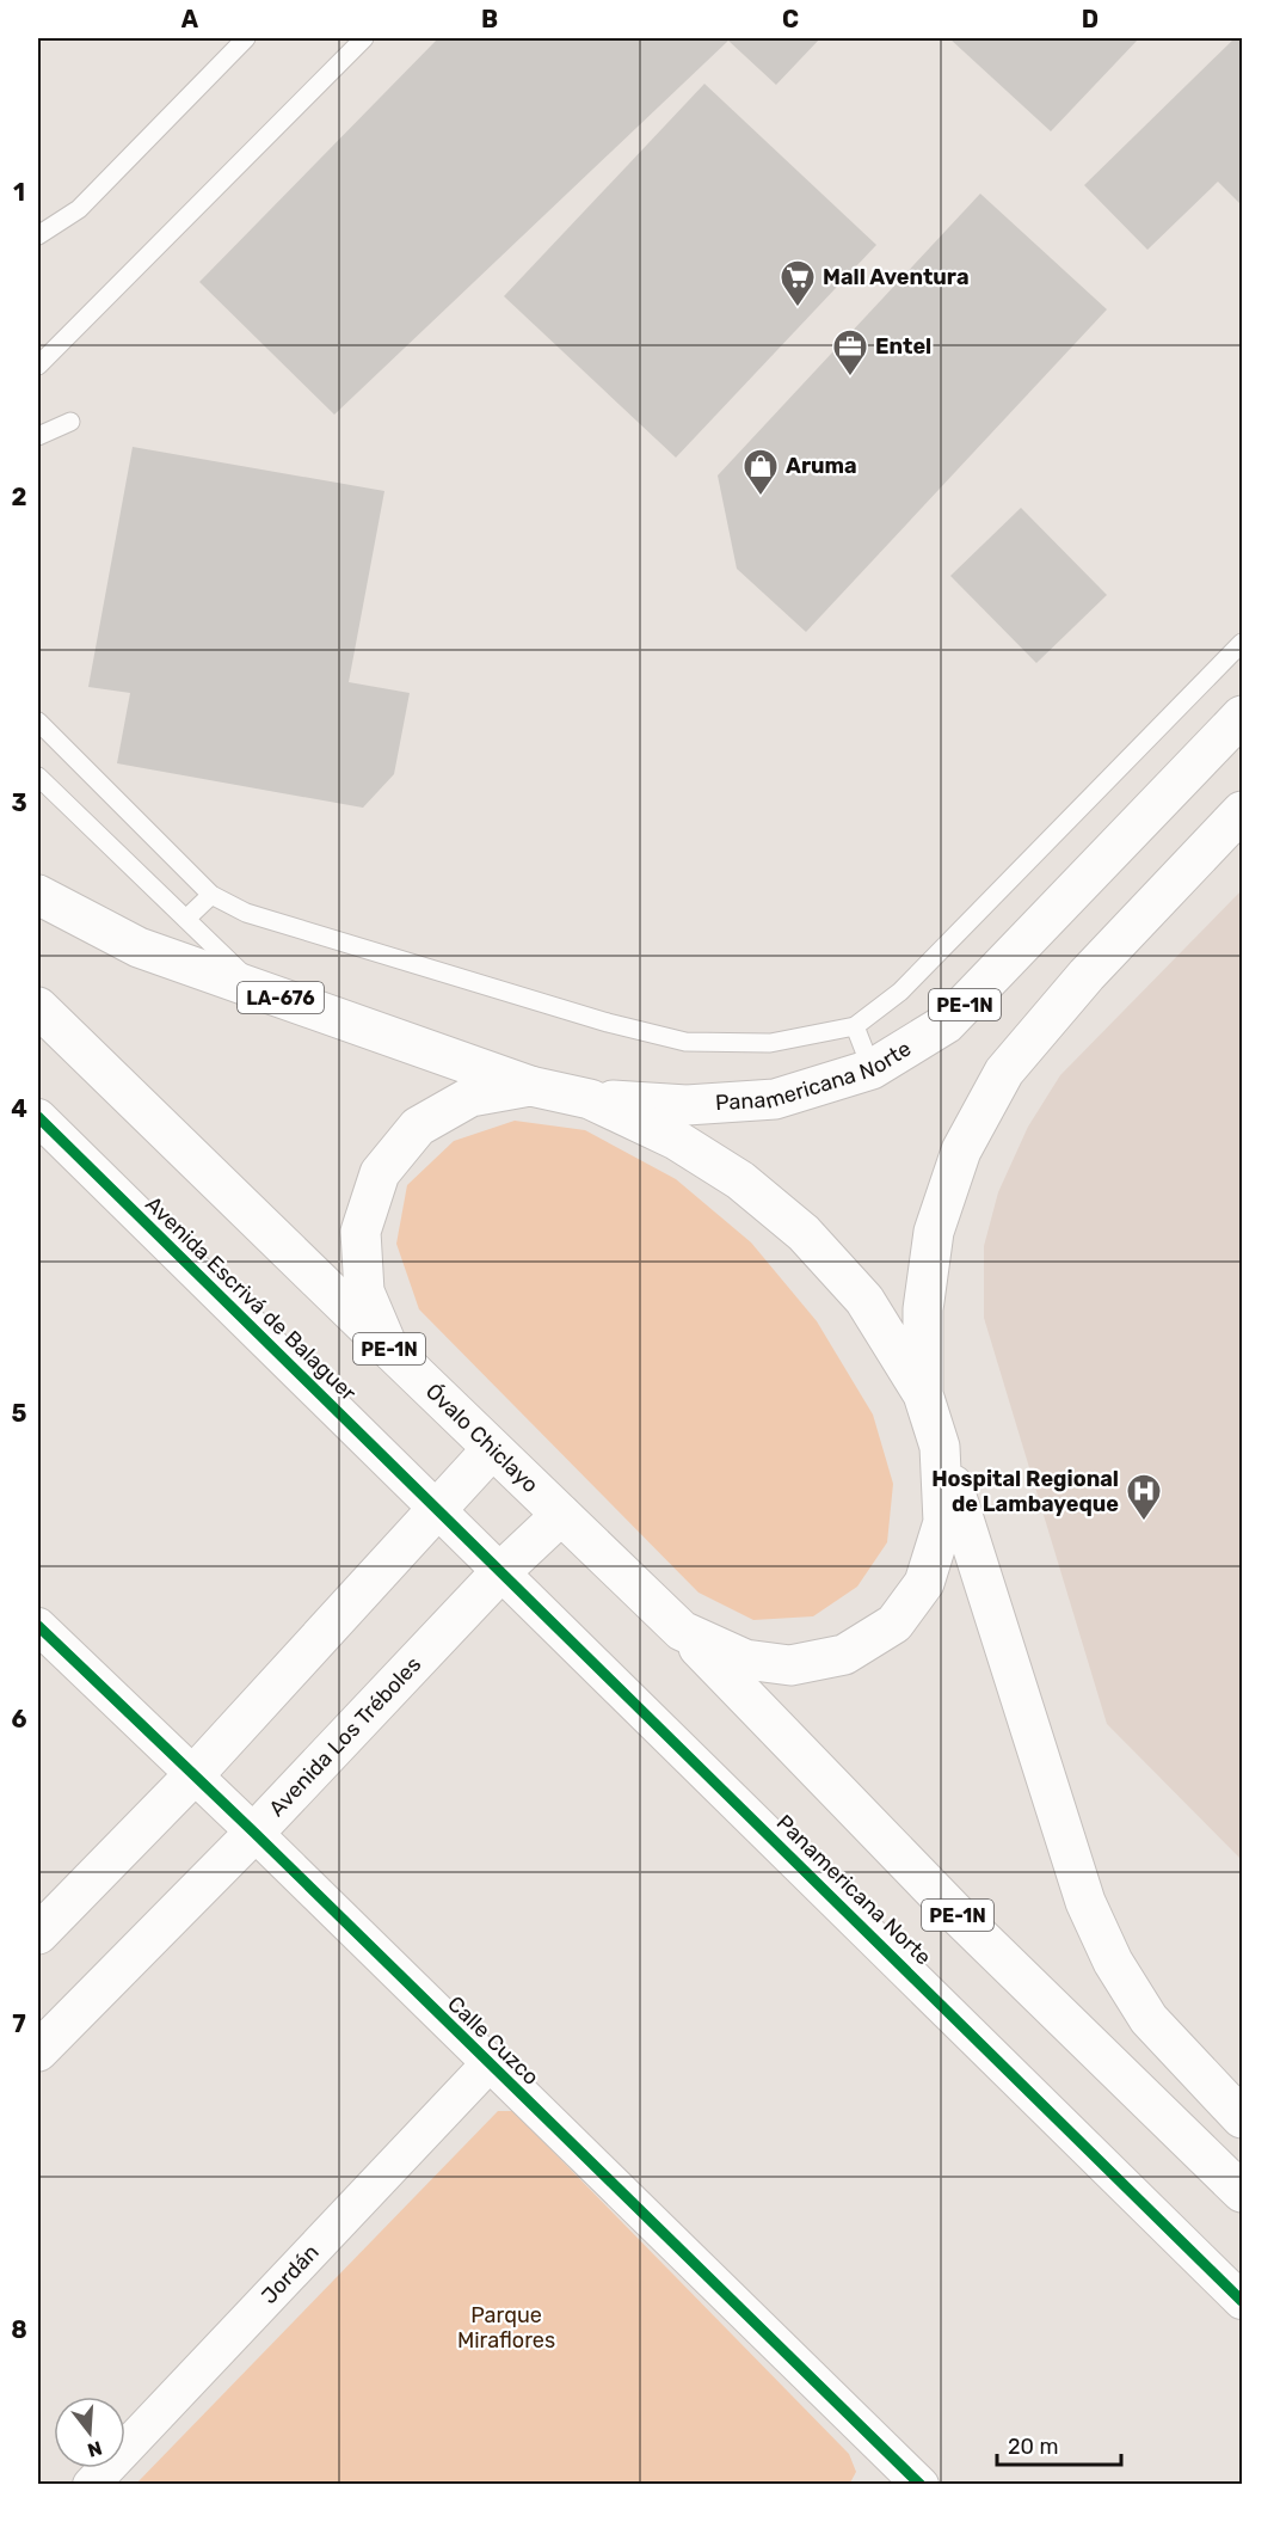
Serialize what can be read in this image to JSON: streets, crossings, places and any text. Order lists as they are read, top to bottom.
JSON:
{
  "streets": {
    "main road": [
      "LA-676",
      "PE-1N",
      "Panamericana Norte",
      "Óvalo Chiclayo",
      "Avenida Los Tréboles"
    ],
    "street": ["Avenida Escrivá de Balaguer", "Calle Cuzco", "Jordán"]
  },
  "crossings": [
    ["LA-676", "Óvalo Chiclayo"],
    ["PE-1N", "Óvalo Chiclayo"],
    ["Panamericana Norte", "Avenida Escrivá de Balaguer"],
    ["Panamericana Norte", "Óvalo Chiclayo"],
    ["Panamericana Norte", "Avenida Los Tréboles"],
    ["Óvalo Chiclayo", "Avenida Los Tréboles"],
    ["Avenida Los Tréboles", "Calle Cuzco"],
    ["Calle Cuzco", "Jordán"]
  ],
  "parks": ["Parque Miraflores"],
  "places": {
    "supermarket": ["Mall Aventura"],
    "office": ["Entel"],
    "shop": ["Aruma"],
    "hospital": ["Hospital Regional de Lambayeque"]
  },
  "scale_bar": "20 m",
  "north": "bottom",
  "grid": {
    "columns": [
      "A",
      "B",
      "C",
      "D"
    ],
    "rows": [
      "1",
      "2",
      "3",
      "4",
      "5",
      "6",
      "7",
      "8"
    ]
  }
}
